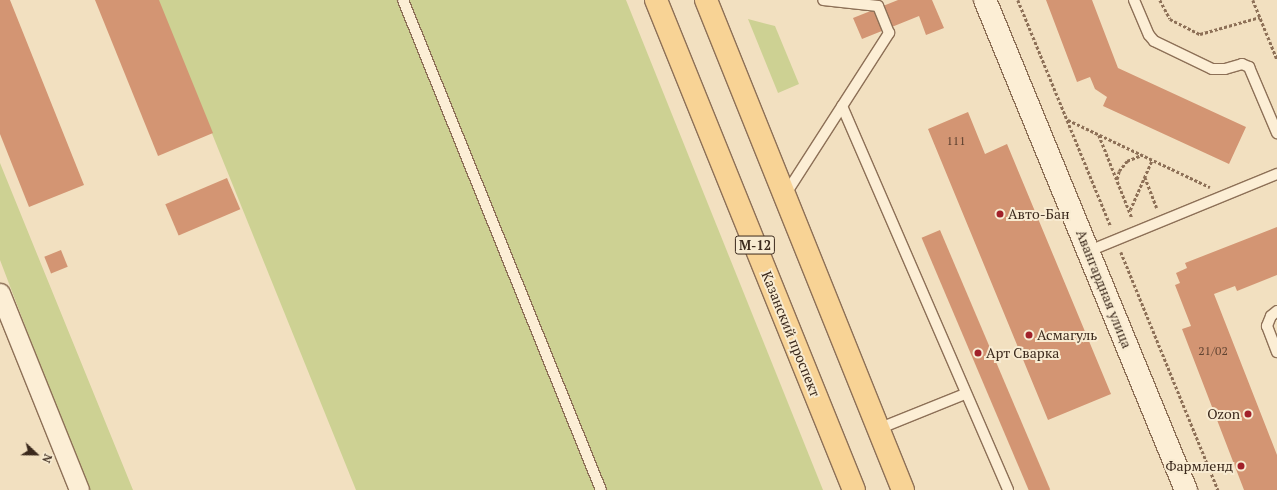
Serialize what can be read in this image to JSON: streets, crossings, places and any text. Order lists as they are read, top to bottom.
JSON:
{
  "streets": {
    "main road": ["М-12", "Казанский проспект"],
    "street": ["Авангардная улица"]
  },
  "places": [
    "Авто-Бан",
    "Асмагуль",
    "Арт Сварка",
    "Ozon",
    "Фармленд"
  ],
  "house_numbers": ["111", "21/02"],
  "north": "right"
}
